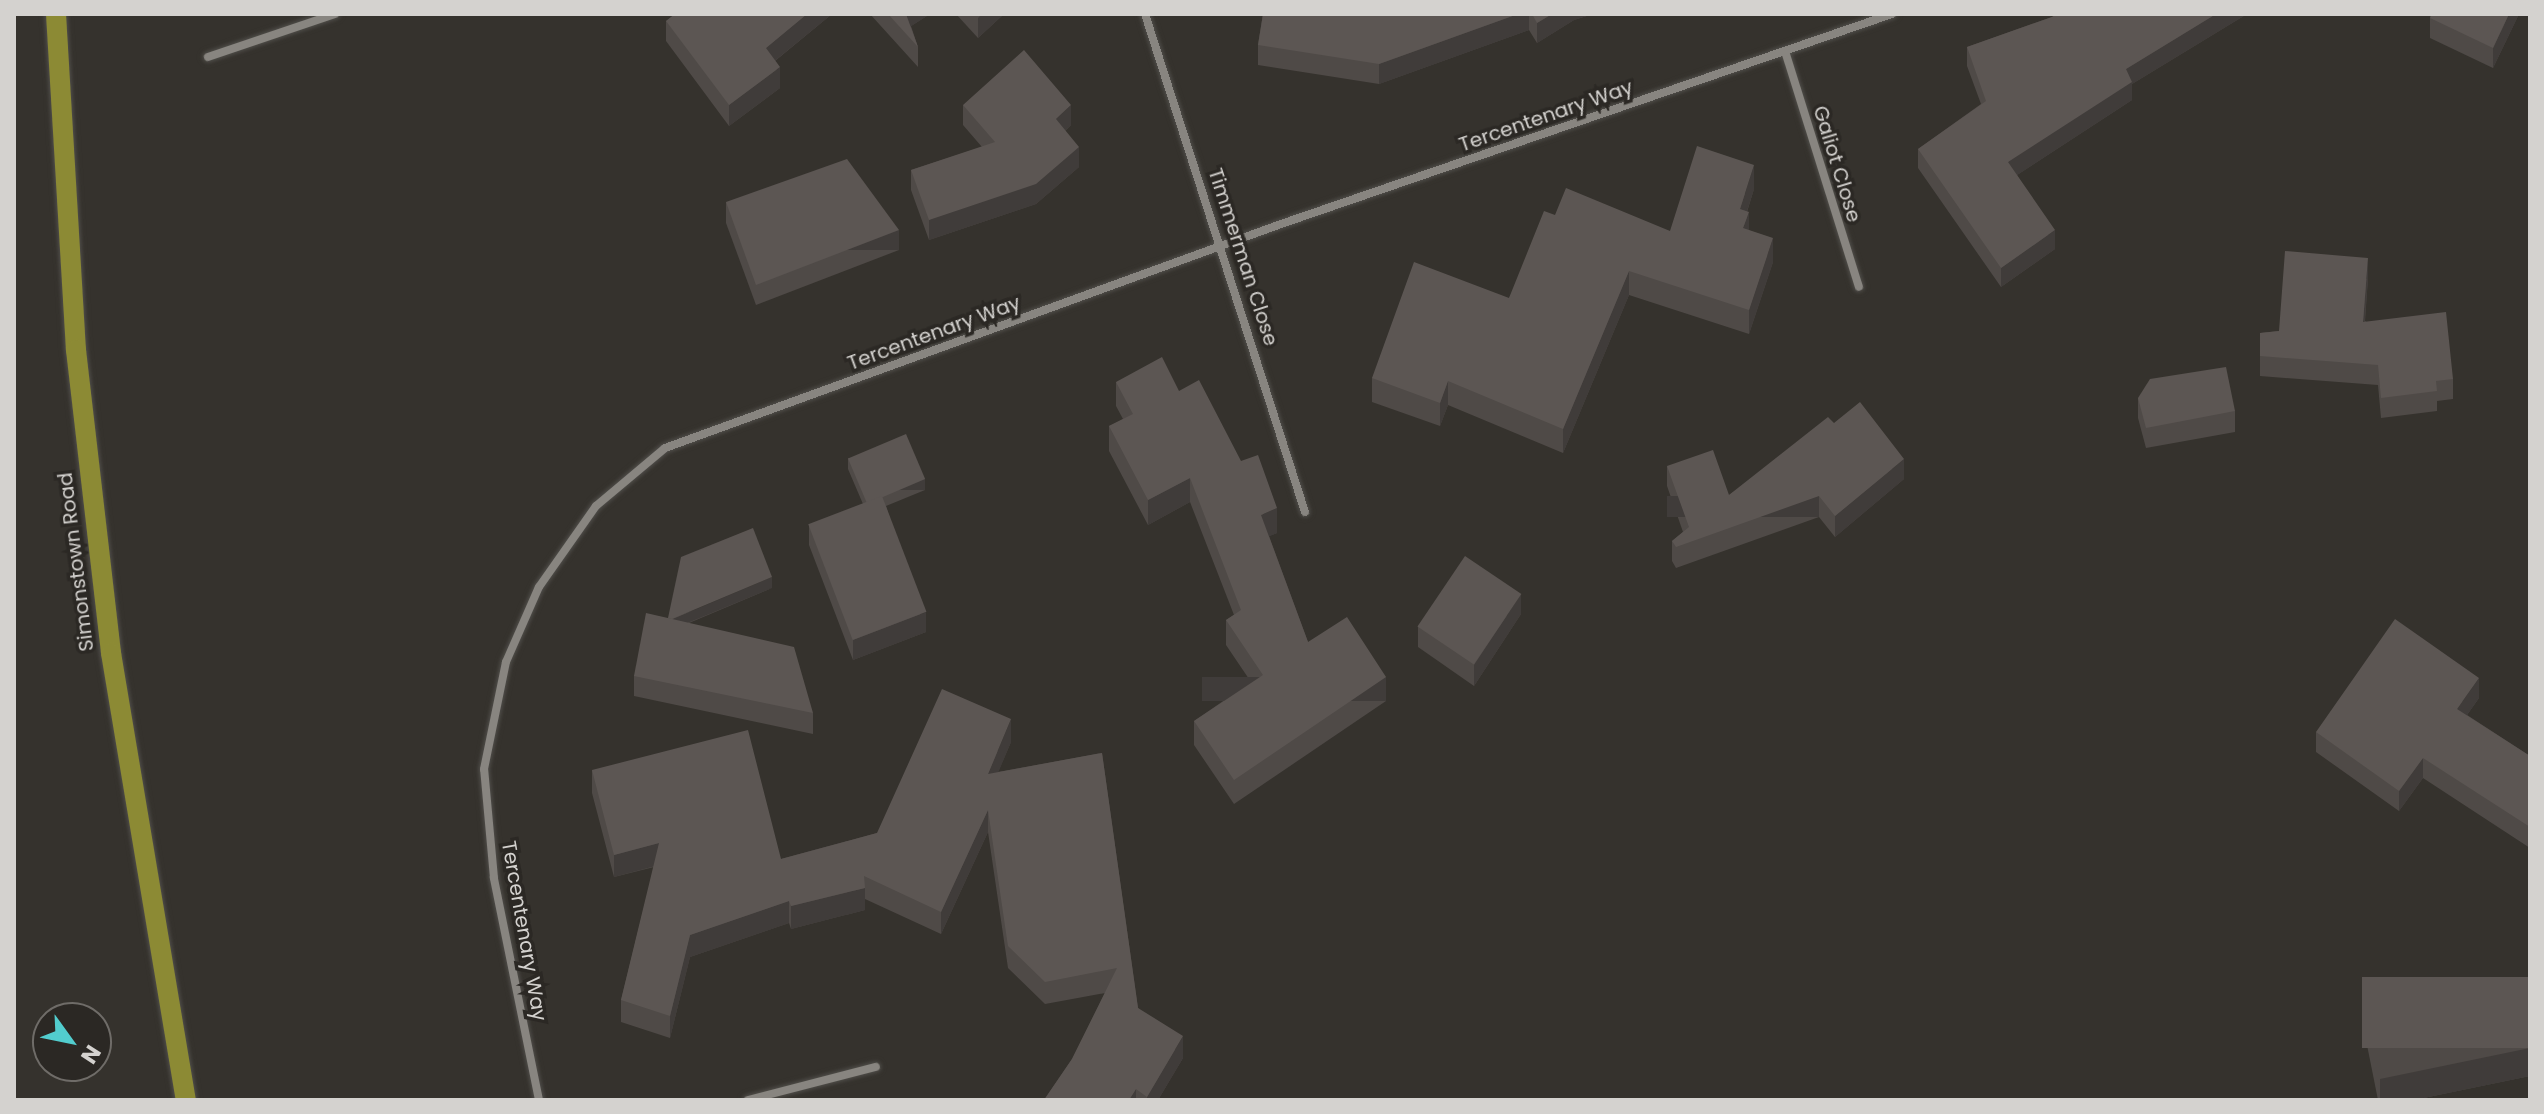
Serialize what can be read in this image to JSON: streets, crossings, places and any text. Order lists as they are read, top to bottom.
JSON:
{
  "streets": {
    "main road": ["Simonstown Road"],
    "street": ["Tercentenary Way", "Galiot Close", "Timmerman Close"]
  },
  "crossings": [
    ["Tercentenary Way", "Galiot Close"],
    ["Tercentenary Way", "Timmerman Close"]
  ],
  "north": "bottom right"
}
